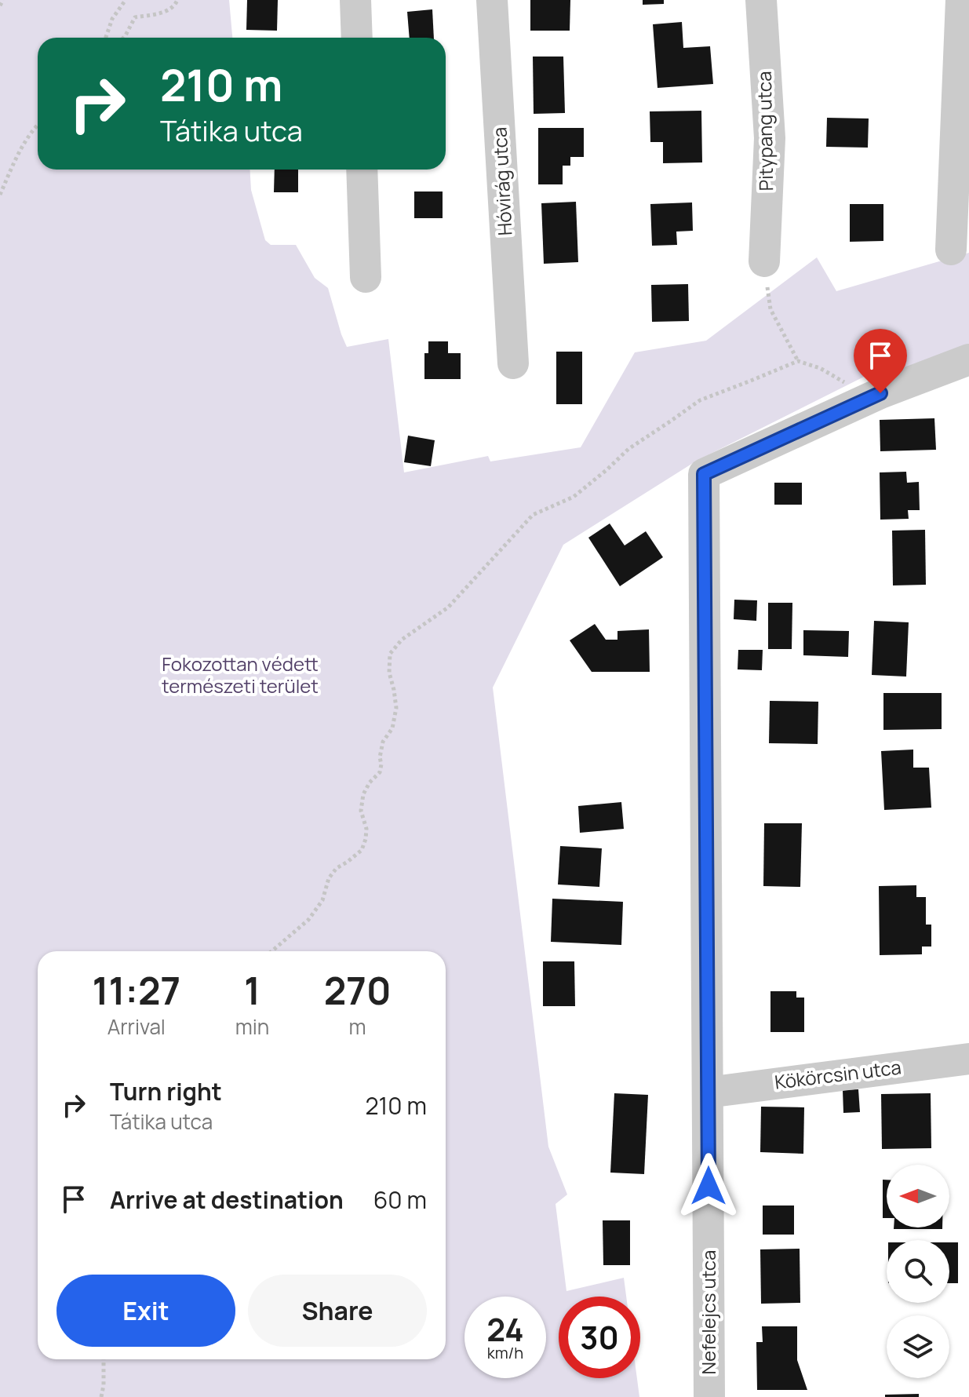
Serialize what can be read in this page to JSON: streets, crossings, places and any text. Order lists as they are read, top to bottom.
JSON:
{
  "streets": {
    "street": [
      "Pitypang utca",
      "Hóvirág utca",
      "Kökörcsin utca",
      "Nefelejcs utca"
    ]
  },
  "crossings": [
    ["Kökörcsin utca", "Nefelejcs utca"]
  ],
  "parks": ["Fokozottan védett természeti terület"],
  "north": "left",
  "page": {
    "turn": ["210 m", "Tátika utca"],
    "eta": [
      "11:27",
      "Arrival",
      "1",
      "min",
      "270",
      "m"
    ],
    "list": [
      {
        "name": "Turn right",
        "note": "Tátika utca",
        "value": "210 m"
      },
      {
        "name": "Arrive at destination",
        "value": "60 m"
      }
    ],
    "buttons": ["Exit", "Share"],
    "speed": "24 km/h",
    "limit": "30"
  }
}
